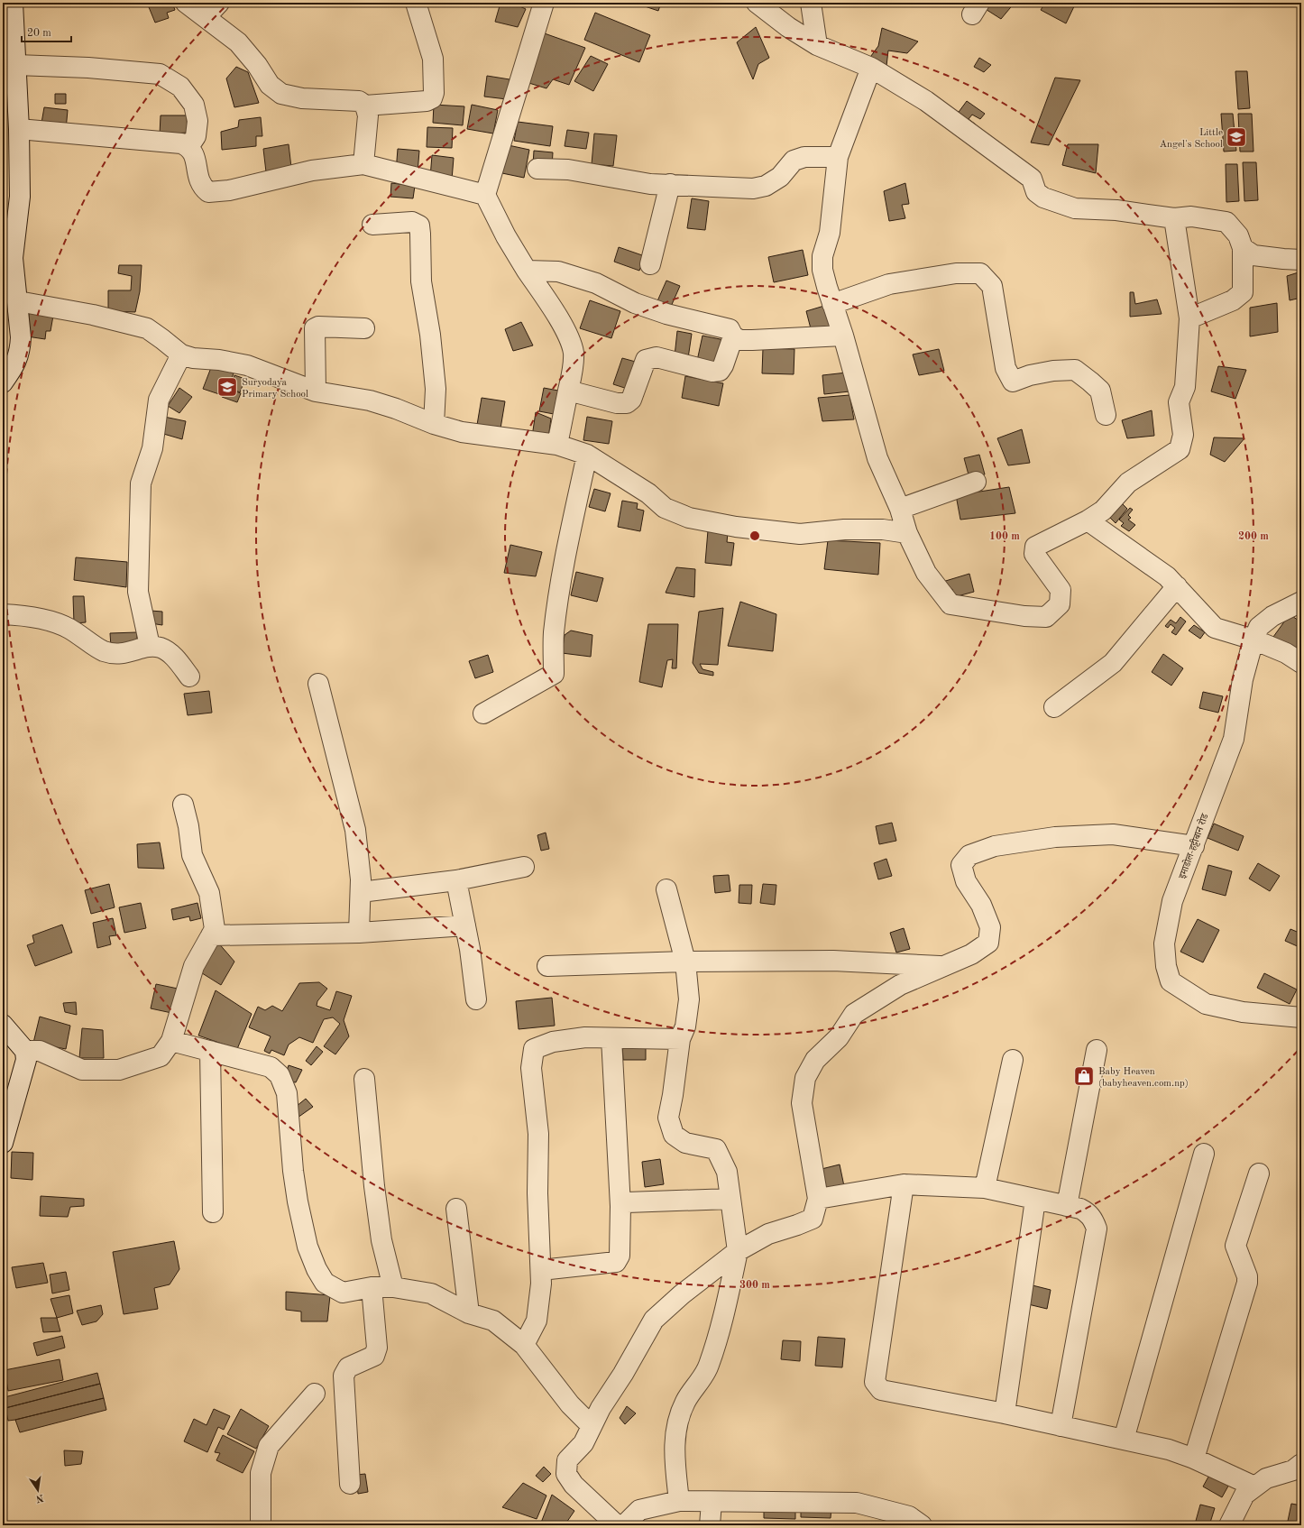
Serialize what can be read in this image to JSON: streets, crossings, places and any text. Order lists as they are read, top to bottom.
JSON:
{
  "streets": {
    "street": ["इमाडोल-हट्टीबान रोड"]
  },
  "places": {
    "school or university": ["Little Angel's School", "Suryodaya Primary School"],
    "shop": ["Baby Heaven (babyheaven.com.np)"]
  },
  "scale_bar": "20 m",
  "north": "bottom",
  "rings": ["100 m", "200 m", "300 m"]
}
